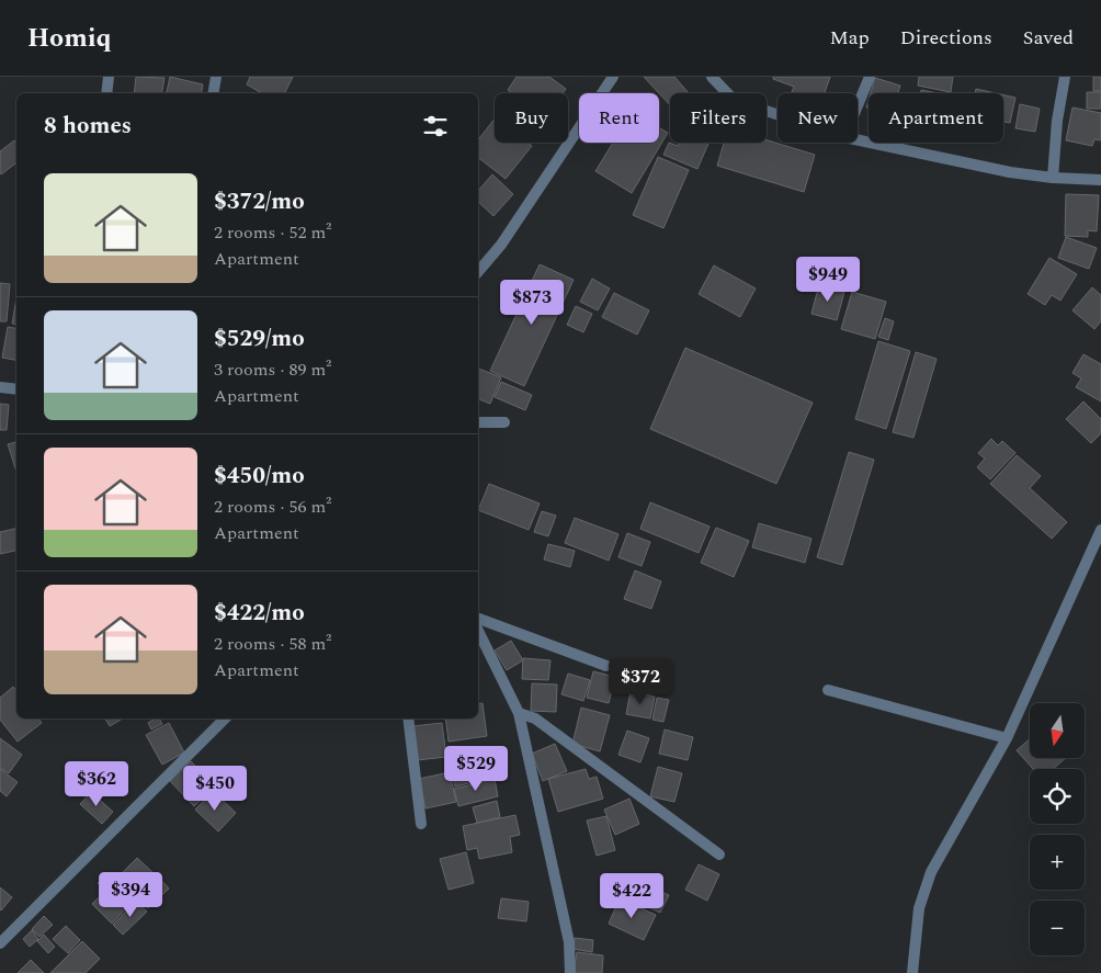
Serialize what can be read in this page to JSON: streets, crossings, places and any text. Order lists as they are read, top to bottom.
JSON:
{
  "north": "bottom",
  "page": {
    "header": "Homiq",
    "nav": ["Map", "Directions", "Saved"],
    "chip": [
      "Buy",
      "Rent",
      "Filters",
      "New",
      "Apartment"
    ],
    "heading": "8 homes",
    "list": [
      {
        "name": "$372/mo",
        "note": "2 rooms · 52 m² · Apartment"
      },
      {
        "name": "$529/mo",
        "note": "3 rooms · 89 m² · Apartment"
      },
      {
        "name": "$450/mo",
        "note": "2 rooms · 56 m² · Apartment"
      },
      {
        "name": "$422/mo",
        "note": "2 rooms · 58 m² · Apartment"
      }
    ],
    "price": [
      "$949",
      "$873",
      "$372",
      "$529",
      "$362",
      "$450",
      "$394",
      "$422"
    ],
    "map_buttons": ["+", "−"]
  }
}
